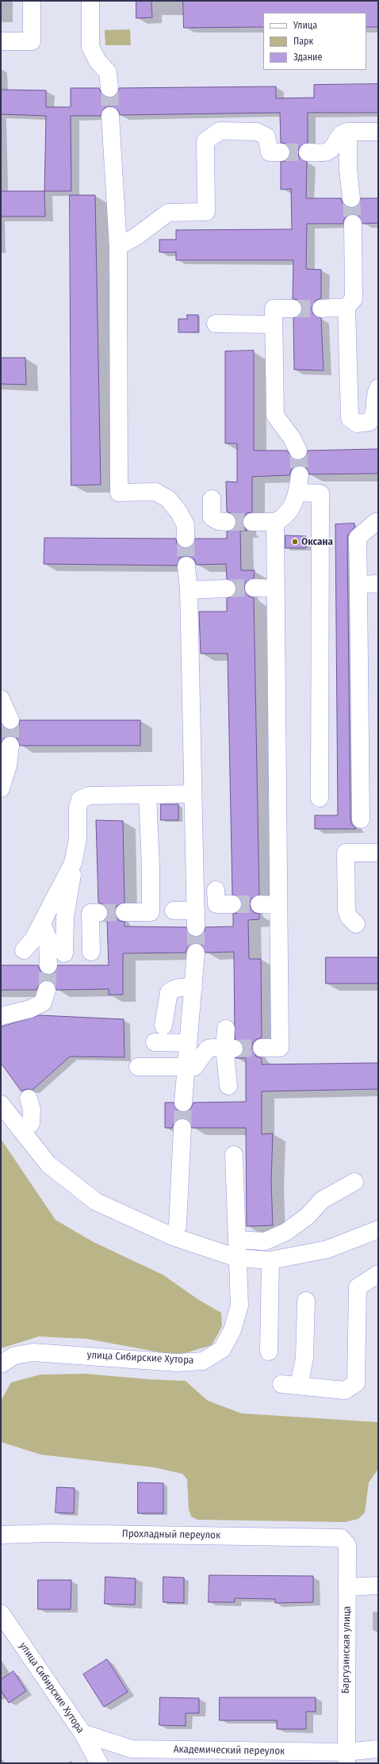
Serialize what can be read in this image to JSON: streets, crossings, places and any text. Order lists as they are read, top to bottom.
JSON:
{
  "streets": {
    "street": [
      "улица Сибирские Хутора",
      "Прохладный переулок",
      "Баргузинская улица",
      "Академический переулок"
    ]
  },
  "crossings": [
    ["улица Сибирские Хутора", "Академический переулок"],
    ["Прохладный переулок", "Баргузинская улица"],
    ["Баргузинская улица", "Академический переулок"]
  ],
  "places": ["Оксана"],
  "legend": ["Улица", "Парк", "Здание"]
}
